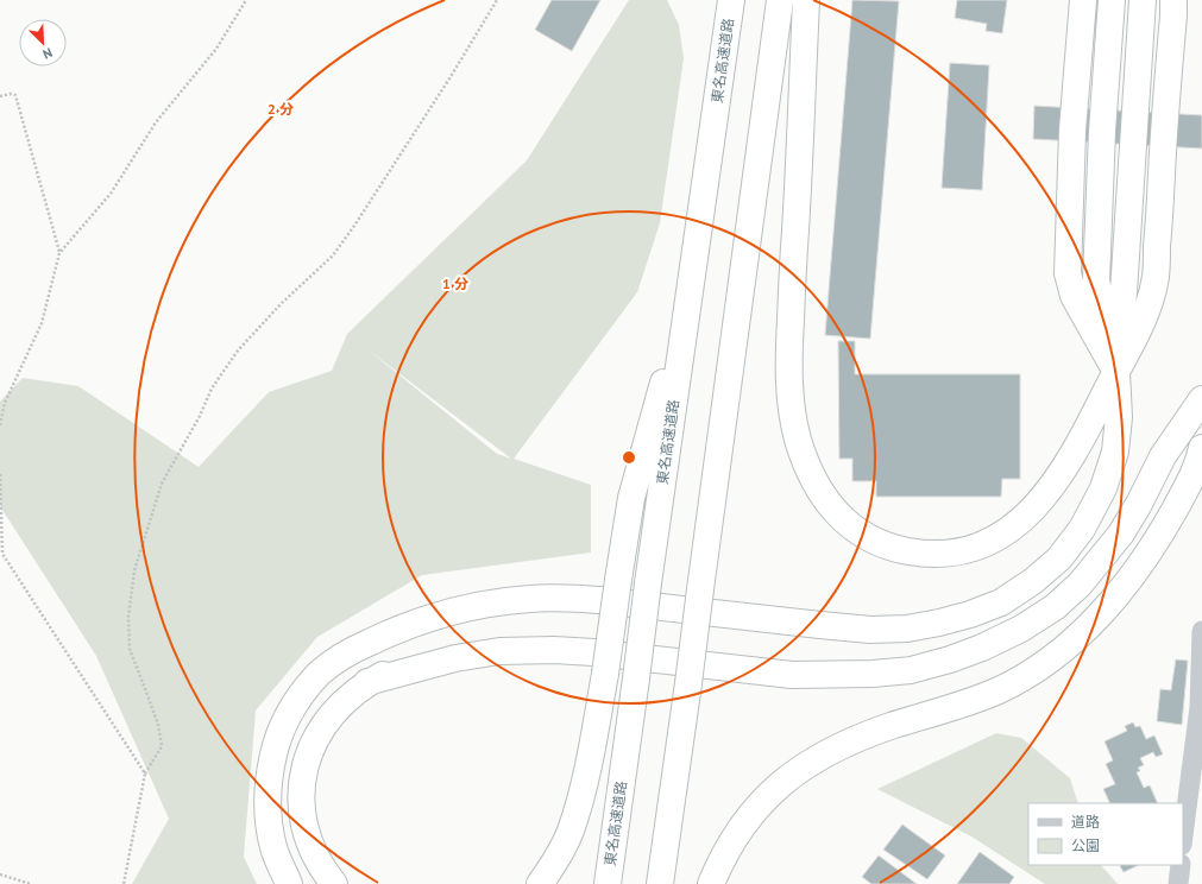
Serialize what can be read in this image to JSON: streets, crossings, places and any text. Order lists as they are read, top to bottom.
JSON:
{
  "streets": {
    "highway": ["東名高速道路"]
  },
  "legend": ["道路", "公園"],
  "north": "bottom right",
  "rings": ["2 分", "1 分"]
}
